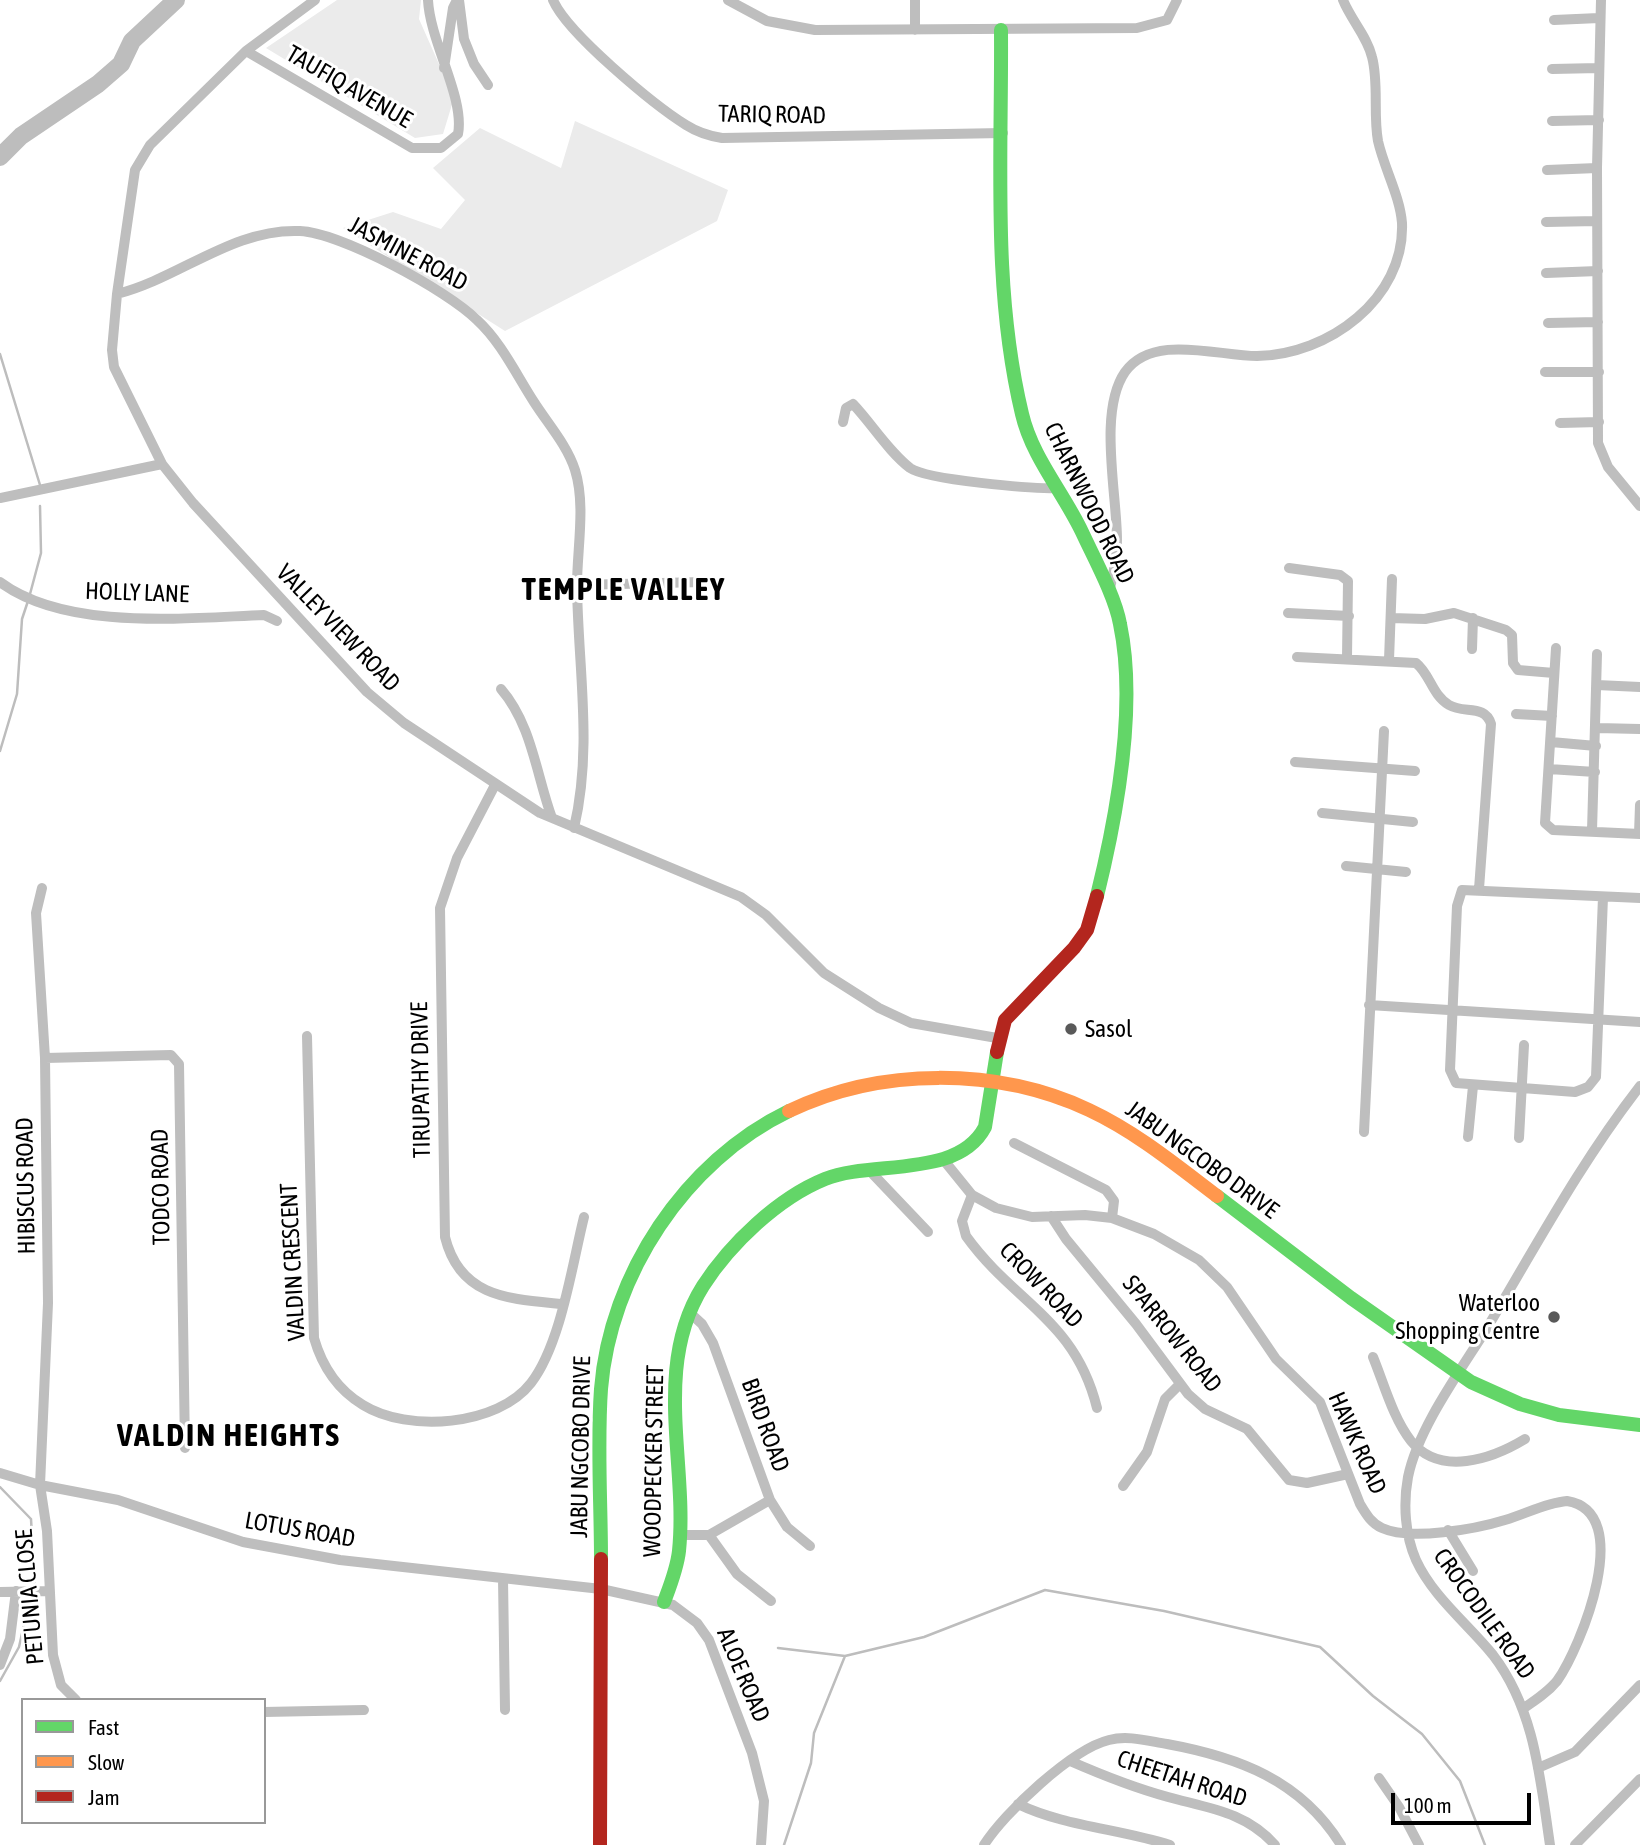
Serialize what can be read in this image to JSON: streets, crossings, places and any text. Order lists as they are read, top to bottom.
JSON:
{
  "streets": {
    "street": [
      "TAUFIQ AVENUE",
      "TARIQ ROAD",
      "JASMINE ROAD",
      "CHARNWOOD ROAD",
      "HOLLY LANE",
      "VALLEY VIEW ROAD",
      "TIRUPATHY DRIVE",
      "JABU NGCOBO DRIVE",
      "HIBISCUS ROAD",
      "TODCO ROAD",
      "VALDIN CRESCENT",
      "CROW ROAD",
      "SPARROW ROAD",
      "BIRD ROAD",
      "HAWK ROAD",
      "WOODPECKER STREET",
      "LOTUS ROAD",
      "PETUNIA CLOSE",
      "CROCODILE ROAD",
      "ALOE ROAD",
      "CHEETAH ROAD"
    ]
  },
  "crossings": [
    ["TAUFIQ AVENUE", "VALLEY VIEW ROAD"],
    ["TARIQ ROAD", "CHARNWOOD ROAD"],
    ["JASMINE ROAD", "VALLEY VIEW ROAD"],
    ["CHARNWOOD ROAD", "VALLEY VIEW ROAD"],
    ["CHARNWOOD ROAD", "JABU NGCOBO DRIVE"],
    ["CHARNWOOD ROAD", "WOODPECKER STREET"],
    ["VALLEY VIEW ROAD", "TIRUPATHY DRIVE"],
    ["TIRUPATHY DRIVE", "VALDIN CRESCENT"],
    ["JABU NGCOBO DRIVE", "WOODPECKER STREET"],
    ["JABU NGCOBO DRIVE", "LOTUS ROAD"],
    ["JABU NGCOBO DRIVE", "CROCODILE ROAD"],
    ["JABU NGCOBO DRIVE", "ALOE ROAD"],
    ["HIBISCUS ROAD", "TODCO ROAD"],
    ["HIBISCUS ROAD", "LOTUS ROAD"],
    ["HIBISCUS ROAD", "PETUNIA CLOSE"],
    ["CROW ROAD", "HAWK ROAD"],
    ["SPARROW ROAD", "HAWK ROAD"],
    ["BIRD ROAD", "WOODPECKER STREET"],
    ["HAWK ROAD", "WOODPECKER STREET"],
    ["HAWK ROAD", "CROCODILE ROAD"],
    ["WOODPECKER STREET", "ALOE ROAD"],
    ["LOTUS ROAD", "PETUNIA CLOSE"],
    ["LOTUS ROAD", "ALOE ROAD"]
  ],
  "districts": ["TEMPLE VALLEY", "VALDIN HEIGHTS"],
  "places": ["Sasol", "Waterloo Shopping Centre"],
  "legend": ["Fast", "Slow", "Jam"],
  "scale_bar": "100 m"
}
